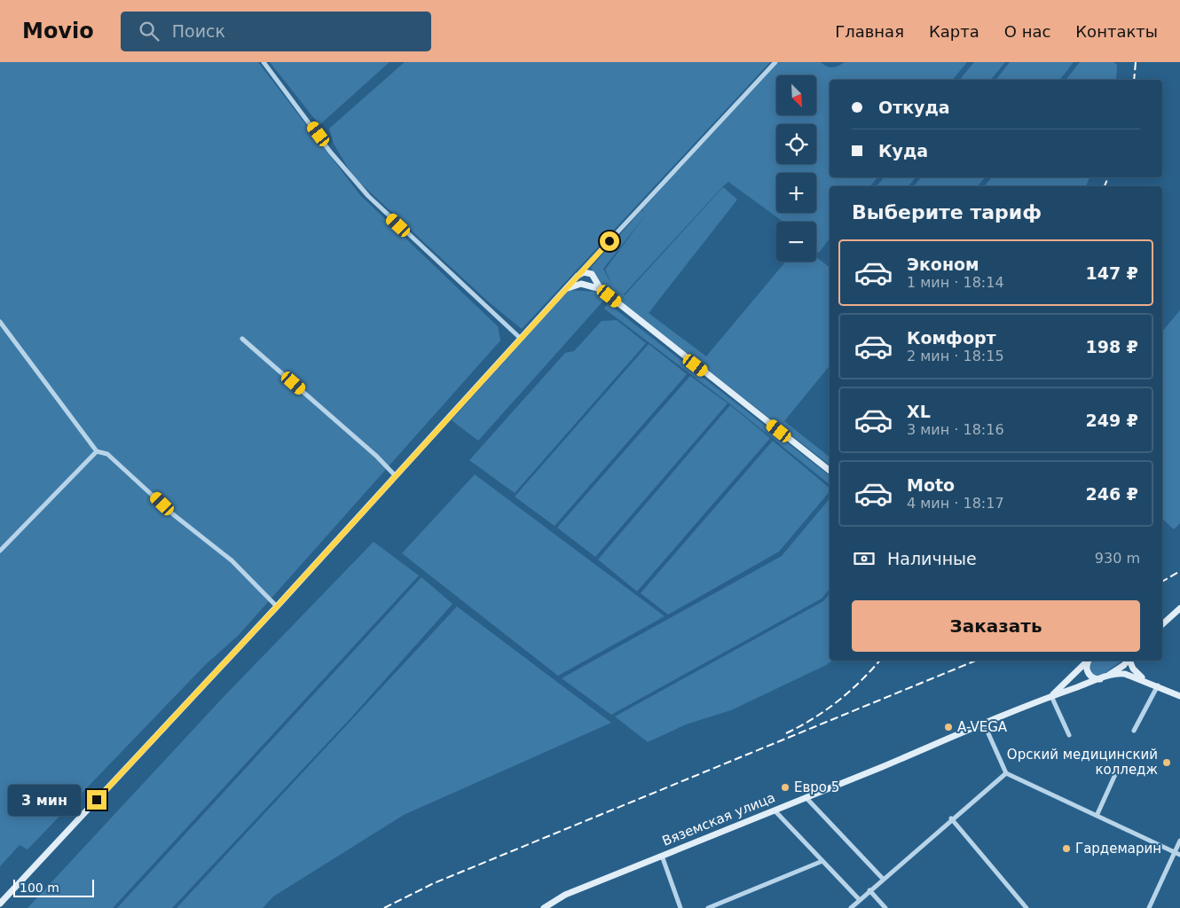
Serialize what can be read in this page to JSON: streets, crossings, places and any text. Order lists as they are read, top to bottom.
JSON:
{
  "streets": {
    "main road": ["Вяземская улица"]
  },
  "places": [
    "A-VEGA",
    "Орский медицинский колледж",
    "Евро 5",
    "Гардемарин"
  ],
  "scale_bar": "100 m",
  "north": "bottom right",
  "page": {
    "header": "Movio",
    "search": "Поиск",
    "nav": [
      "Главная",
      "Карта",
      "О нас",
      "Контакты"
    ],
    "map_buttons": ["+", "−"],
    "banner": ["Откуда", "Куда"],
    "heading": "Выберите тариф",
    "list": [
      {
        "name": "Эконом",
        "note": "1 мин · 18:14",
        "value": "147 ₽"
      },
      {
        "name": "Комфорт",
        "note": "2 мин · 18:15",
        "value": "198 ₽"
      },
      {
        "name": "XL",
        "note": "3 мин · 18:16",
        "value": "249 ₽"
      },
      {
        "name": "Moto",
        "note": "4 мин · 18:17",
        "value": "246 ₽"
      }
    ],
    "pay": ["Наличные", "930 m"],
    "buttons": "Заказать",
    "bubble": "3 мин",
    "scale": "100 m"
  }
}
